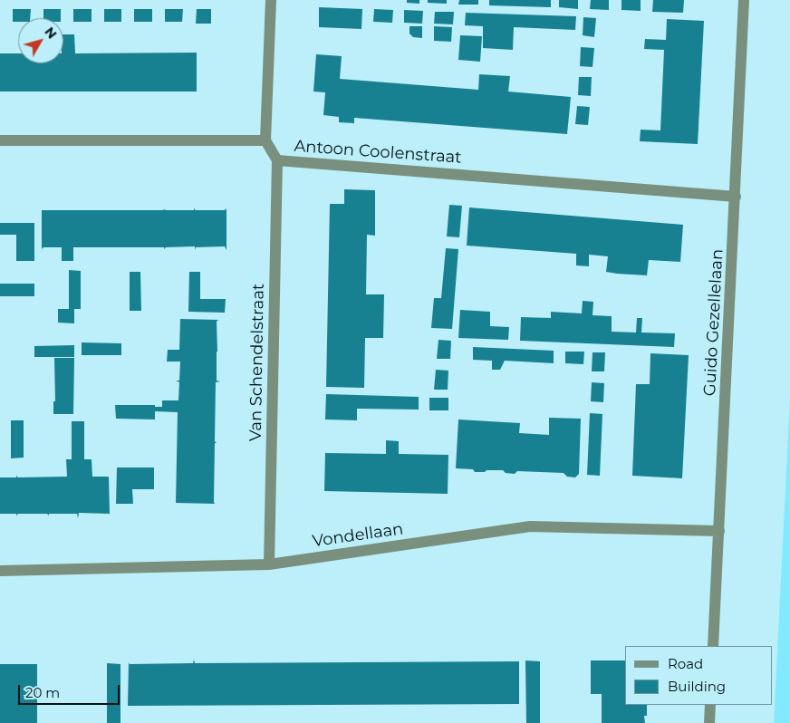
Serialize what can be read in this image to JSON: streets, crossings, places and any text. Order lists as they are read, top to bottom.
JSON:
{
  "streets": {
    "street": [
      "Antoon Coolenstraat",
      "Guido Gezellelaan",
      "Van Schendelstraat",
      "Vondellaan"
    ]
  },
  "crossings": [
    ["Antoon Coolenstraat", "Guido Gezellelaan"],
    ["Antoon Coolenstraat", "Van Schendelstraat"],
    ["Guido Gezellelaan", "Vondellaan"],
    ["Van Schendelstraat", "Vondellaan"]
  ],
  "legend": ["Road", "Building"],
  "scale_bar": "20 m",
  "north": "top right"
}
